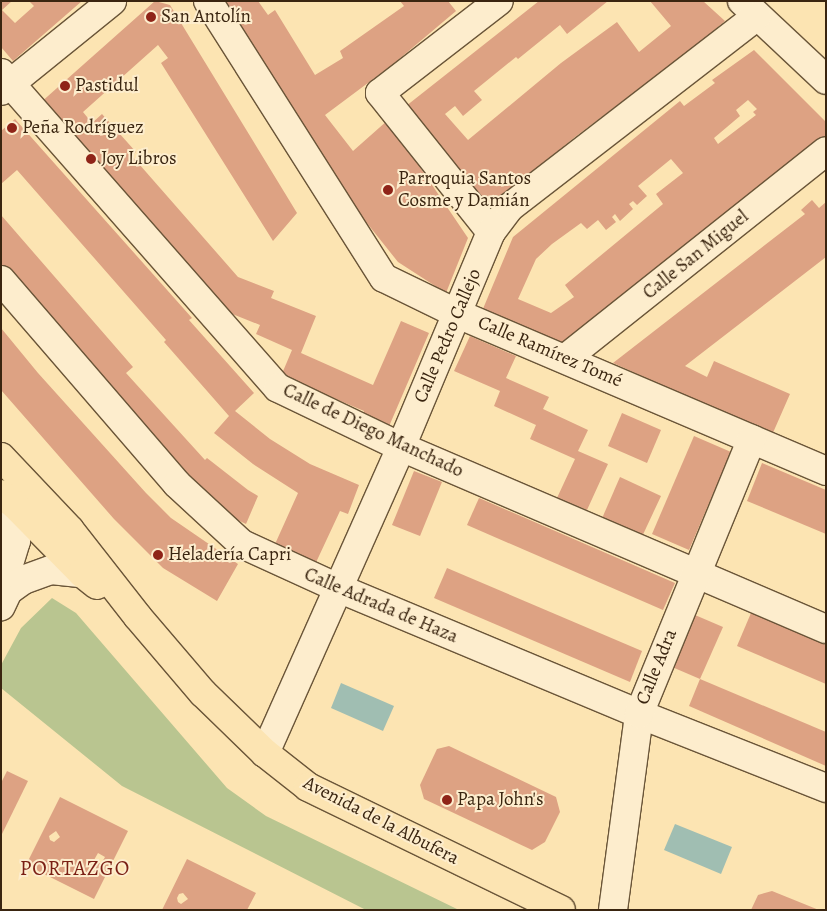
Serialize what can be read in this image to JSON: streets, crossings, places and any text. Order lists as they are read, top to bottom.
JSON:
{
  "streets": {
    "main road": ["Avenida de la Albufera"],
    "street": [
      "Calle San Miguel",
      "Calle Pedro Callejo",
      "Calle Ramírez Tomé",
      "Calle de Diego Manchado",
      "Calle Adrada de Haza",
      "Calle Adra"
    ]
  },
  "crossings": [
    ["Calle San Miguel", "Calle Ramírez Tomé"],
    ["Calle Pedro Callejo", "Calle Ramírez Tomé"],
    ["Calle Pedro Callejo", "Calle de Diego Manchado"],
    ["Calle Pedro Callejo", "Calle Adrada de Haza"],
    ["Calle Pedro Callejo", "Avenida de la Albufera"],
    ["Calle Ramírez Tomé", "Calle Adra"],
    ["Calle de Diego Manchado", "Calle Adra"],
    ["Calle Adrada de Haza", "Calle Adra"]
  ],
  "districts": ["PORTAZGO"],
  "places": [
    "San Antolín",
    "Pastidul",
    "Peña Rodríguez",
    "Joy Libros",
    "Parroquia Santos Cosme y Damián",
    "Heladería Capri",
    "Papa John's"
  ]
}
